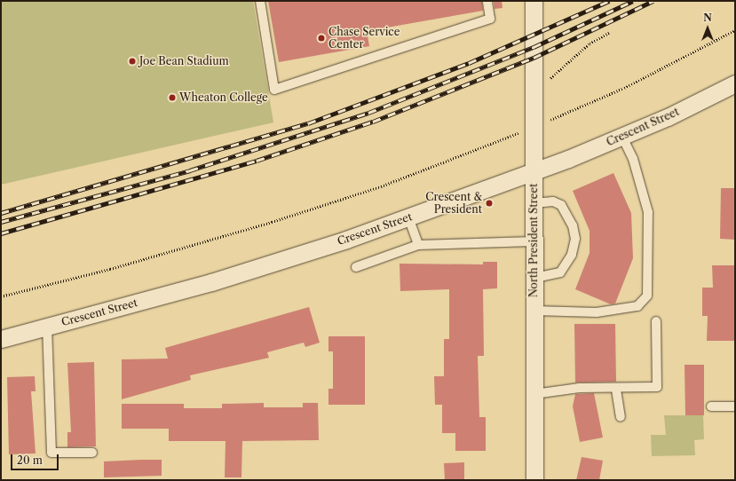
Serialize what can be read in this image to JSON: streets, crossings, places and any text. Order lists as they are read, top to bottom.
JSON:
{
  "streets": {
    "street": ["Crescent Street", "North President Street"]
  },
  "crossings": [
    ["Crescent Street", "North President Street"]
  ],
  "places": [
    "Chase Service Center",
    "Joe Bean Stadium",
    "Wheaton College",
    "Crescent & President"
  ],
  "scale_bar": "20 m",
  "north": "top"
}
